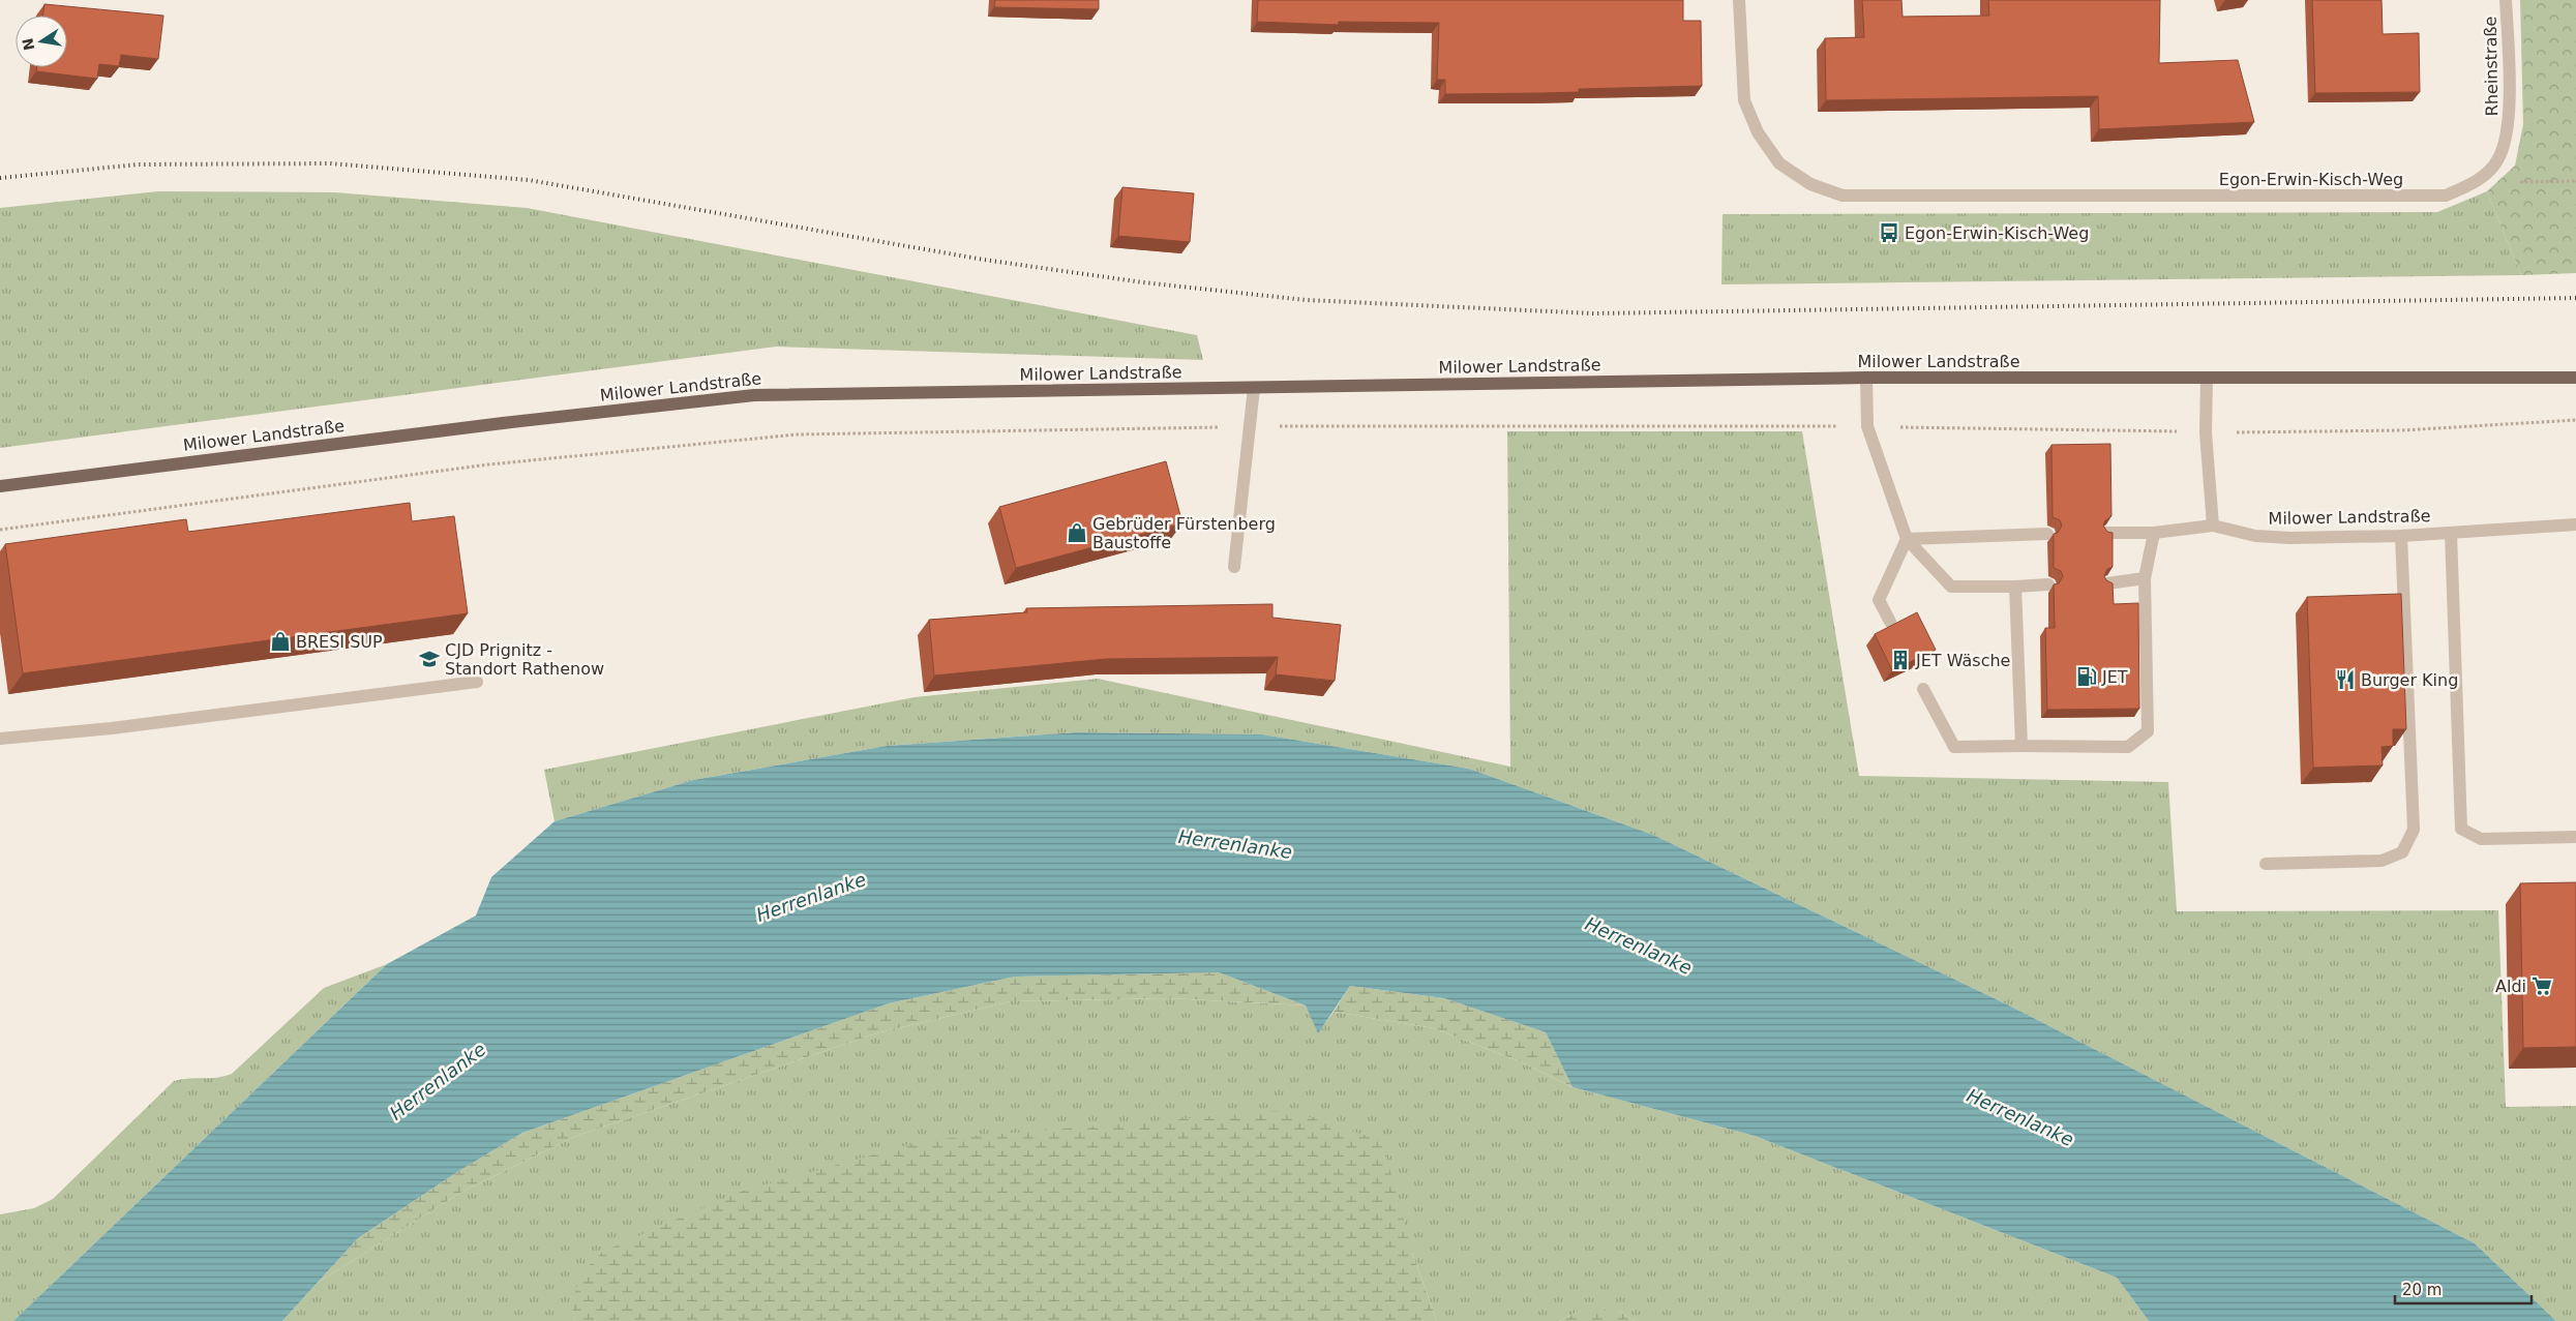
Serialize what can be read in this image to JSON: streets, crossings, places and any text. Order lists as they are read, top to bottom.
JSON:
{
  "streets": {
    "main road": ["Milower Landstraße"],
    "street": ["Rheinstraße", "Egon-Erwin-Kisch-Weg"]
  },
  "crossings": [
    ["Rheinstraße", "Egon-Erwin-Kisch-Weg"]
  ],
  "water": ["Herrenlanke"],
  "places": {
    "bus stop": ["Egon-Erwin-Kisch-Weg"],
    "shop": ["Gebrüder Fürstenberg Baustoffe", "BRESI SUP"],
    "school or university": ["CJD Prignitz - Standort Rathenow"],
    "building": ["JET Wäsche"],
    "fuel station": ["JET"],
    "restaurant": ["Burger King"],
    "supermarket": ["Aldi"]
  },
  "scale_bar": "20 m",
  "north": "left"
}
